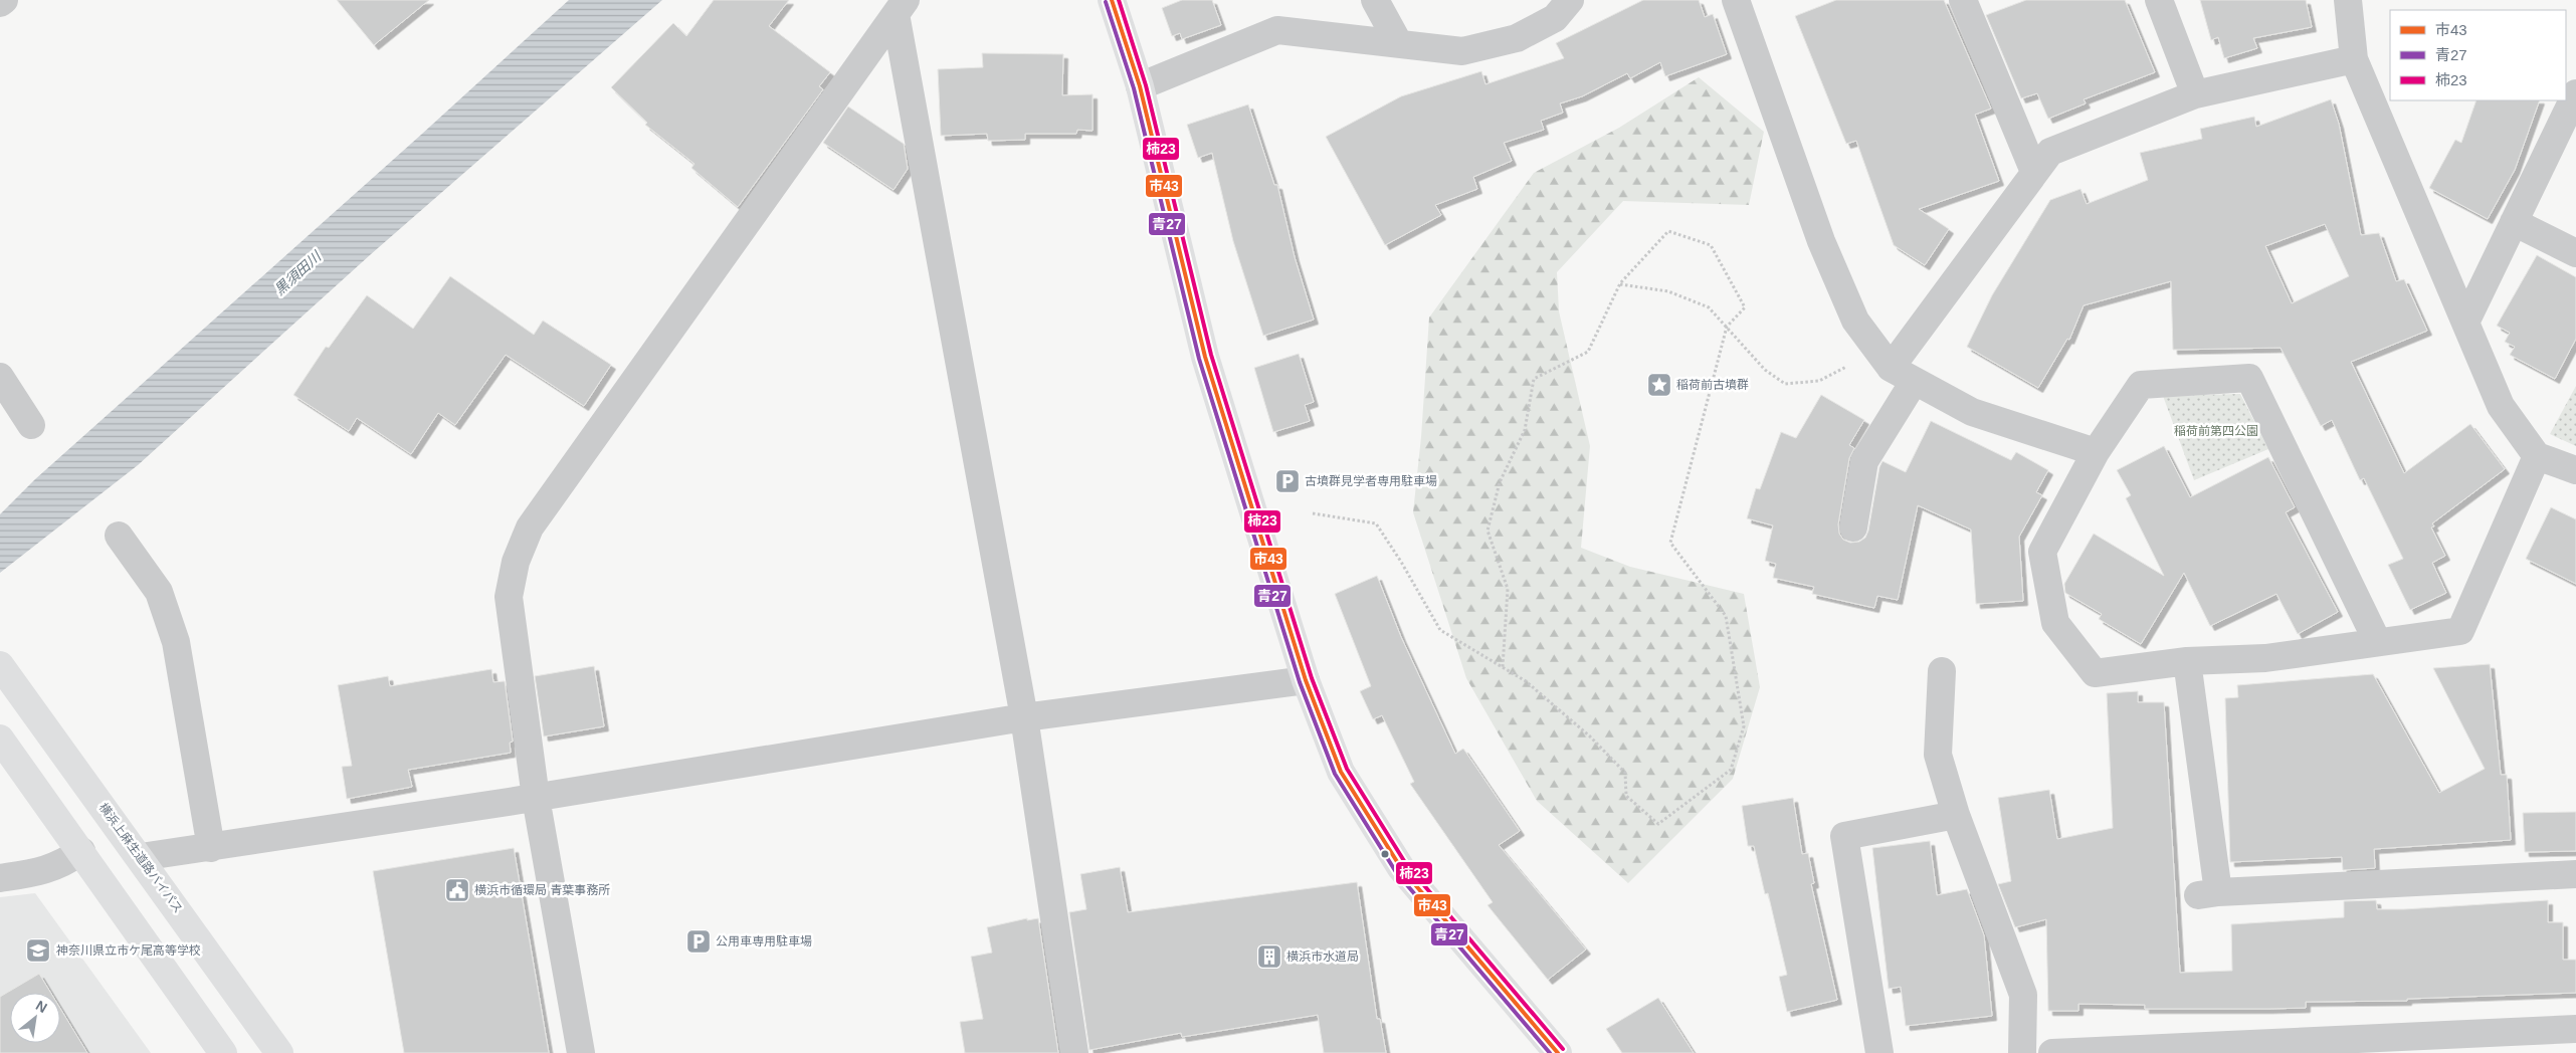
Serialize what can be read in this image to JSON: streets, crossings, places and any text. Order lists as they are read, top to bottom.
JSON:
{
  "streets": {
    "street": ["横浜上麻生道路バイパス"]
  },
  "water": ["黒須田川"],
  "parks": ["稲荷前第四公園"],
  "places": {
    "place": ["稲荷前古墳群"],
    "parking": ["古墳群見学者専用駐車場", "公用車専用駐車場"],
    "public building": ["横浜市循環局 青葉事務所"],
    "school or university": ["神奈川県立市ケ尾高等学校"],
    "building": ["横浜市水道局"]
  },
  "lines": ["transit line 市43", "transit line 柿23", "transit line 青27"],
  "legend": ["市43", "青27", "柿23"],
  "north": "top right"
}
